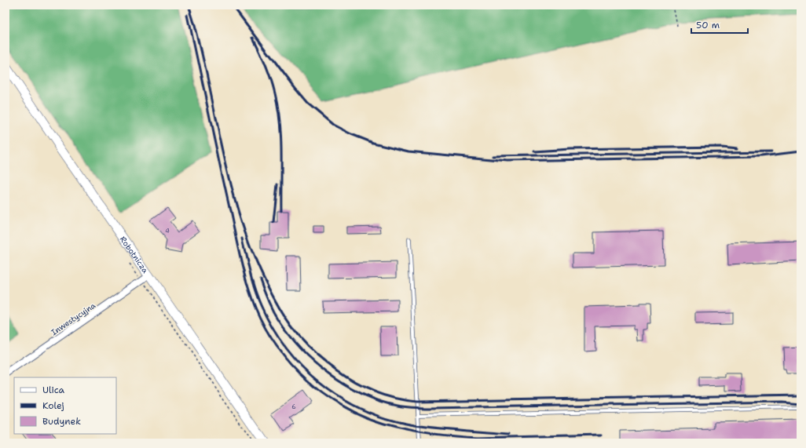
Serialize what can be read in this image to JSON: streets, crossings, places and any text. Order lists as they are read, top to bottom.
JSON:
{
  "streets": {
    "street": ["Robotnicza", "Inwestycyjna"]
  },
  "crossings": [
    ["Robotnicza", "Inwestycyjna"]
  ],
  "house_numbers": ["4", "6"],
  "legend": ["Ulica", "Kolej", "Budynek"],
  "scale_bar": "50 m"
}
